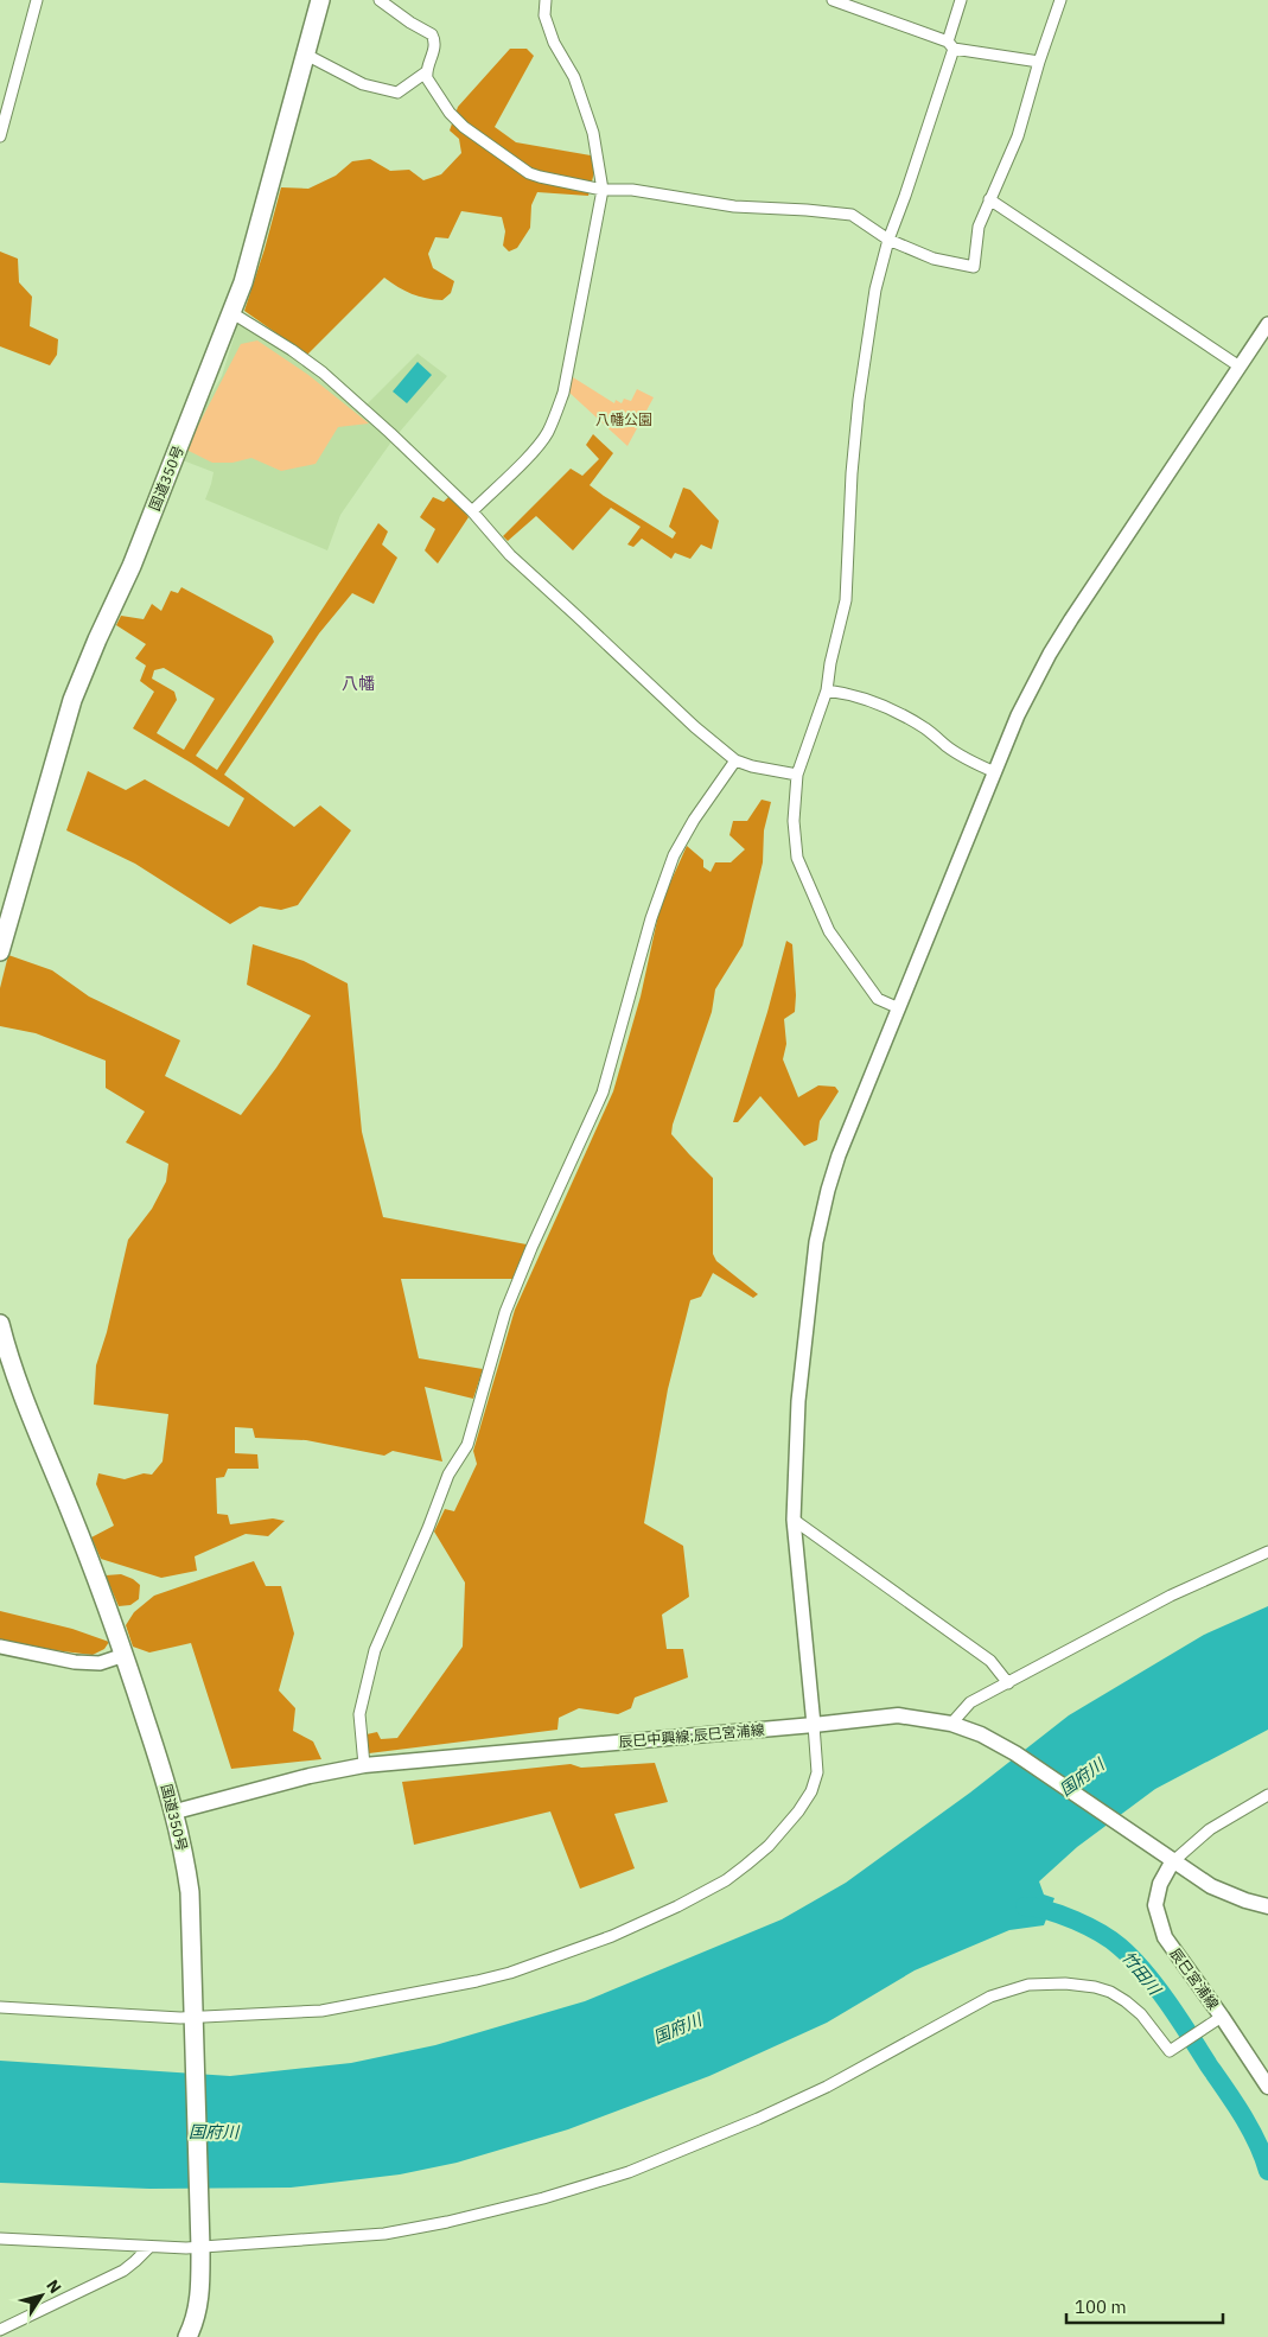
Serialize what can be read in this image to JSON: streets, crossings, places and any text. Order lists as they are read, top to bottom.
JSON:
{
  "streets": {
    "highway": ["国道350号"],
    "main road": ["辰巳中興線;辰巳宮浦線", "辰巳宮浦線"]
  },
  "crossings": [
    ["国道350号", "辰巳中興線;辰巳宮浦線"],
    ["辰巳中興線;辰巳宮浦線", "辰巳宮浦線"]
  ],
  "districts": ["八幡"],
  "water": ["国府川", "竹田川"],
  "parks": ["八幡公園"],
  "scale_bar": "100 m",
  "north": "top right"
}
